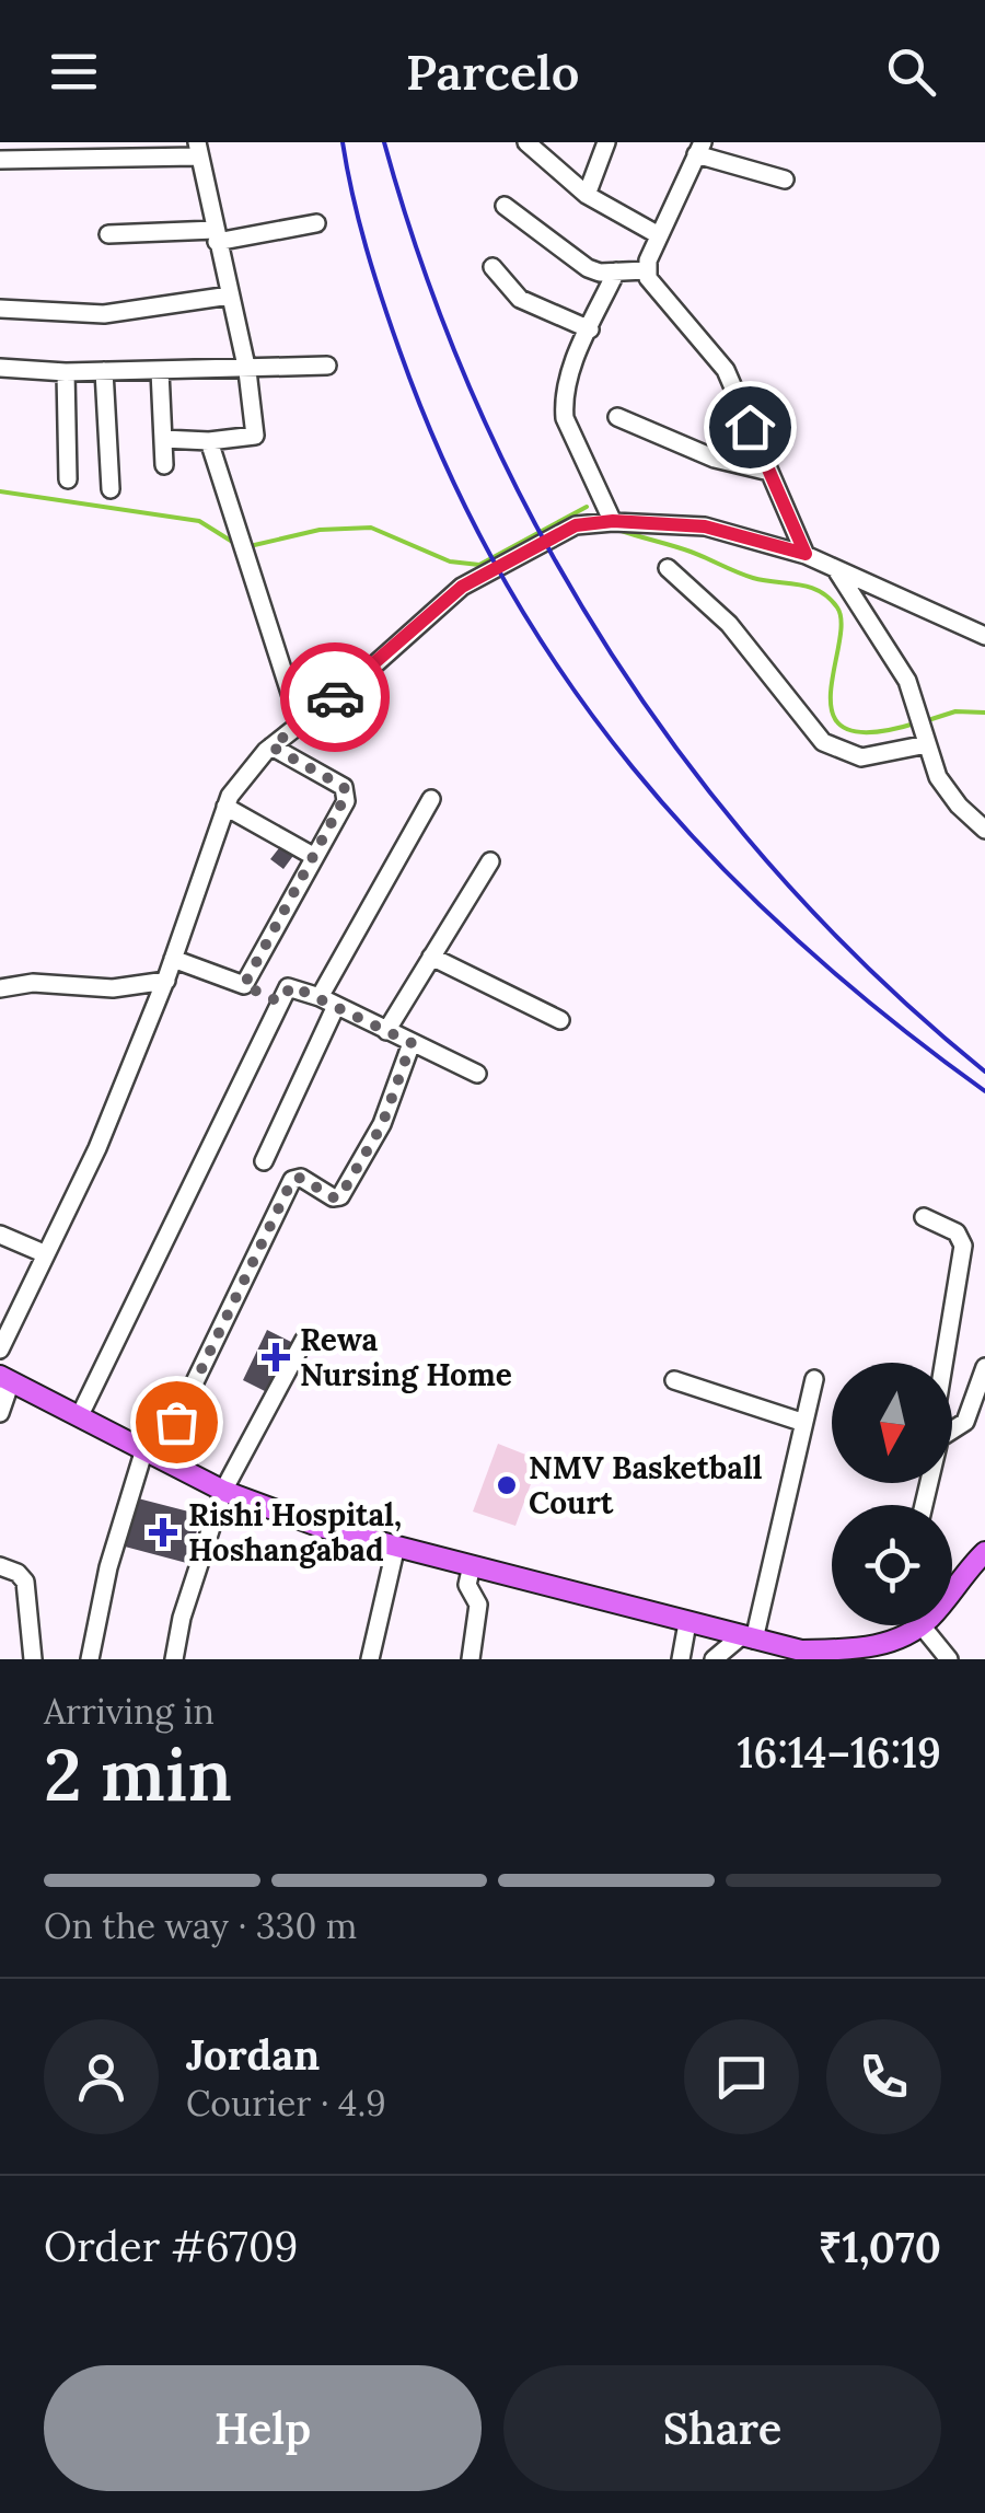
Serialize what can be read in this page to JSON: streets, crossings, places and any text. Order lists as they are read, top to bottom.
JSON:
{
  "places": {
    "health": ["Rewa Nursing Home", "Rishi Hospital, Hoshangabad"],
    "other": ["NMV Basketball Court"]
  },
  "north": "bottom",
  "page": {
    "header": "Parcelo",
    "heading": ["2 min", "Arriving in", "16:14–16:19"],
    "panel": [
      "Jordan",
      "Courier · 4.9",
      "Order #6709",
      "₹1,070"
    ],
    "bar": "On the way · 330 m",
    "buttons": ["Help", "Share"]
  }
}
